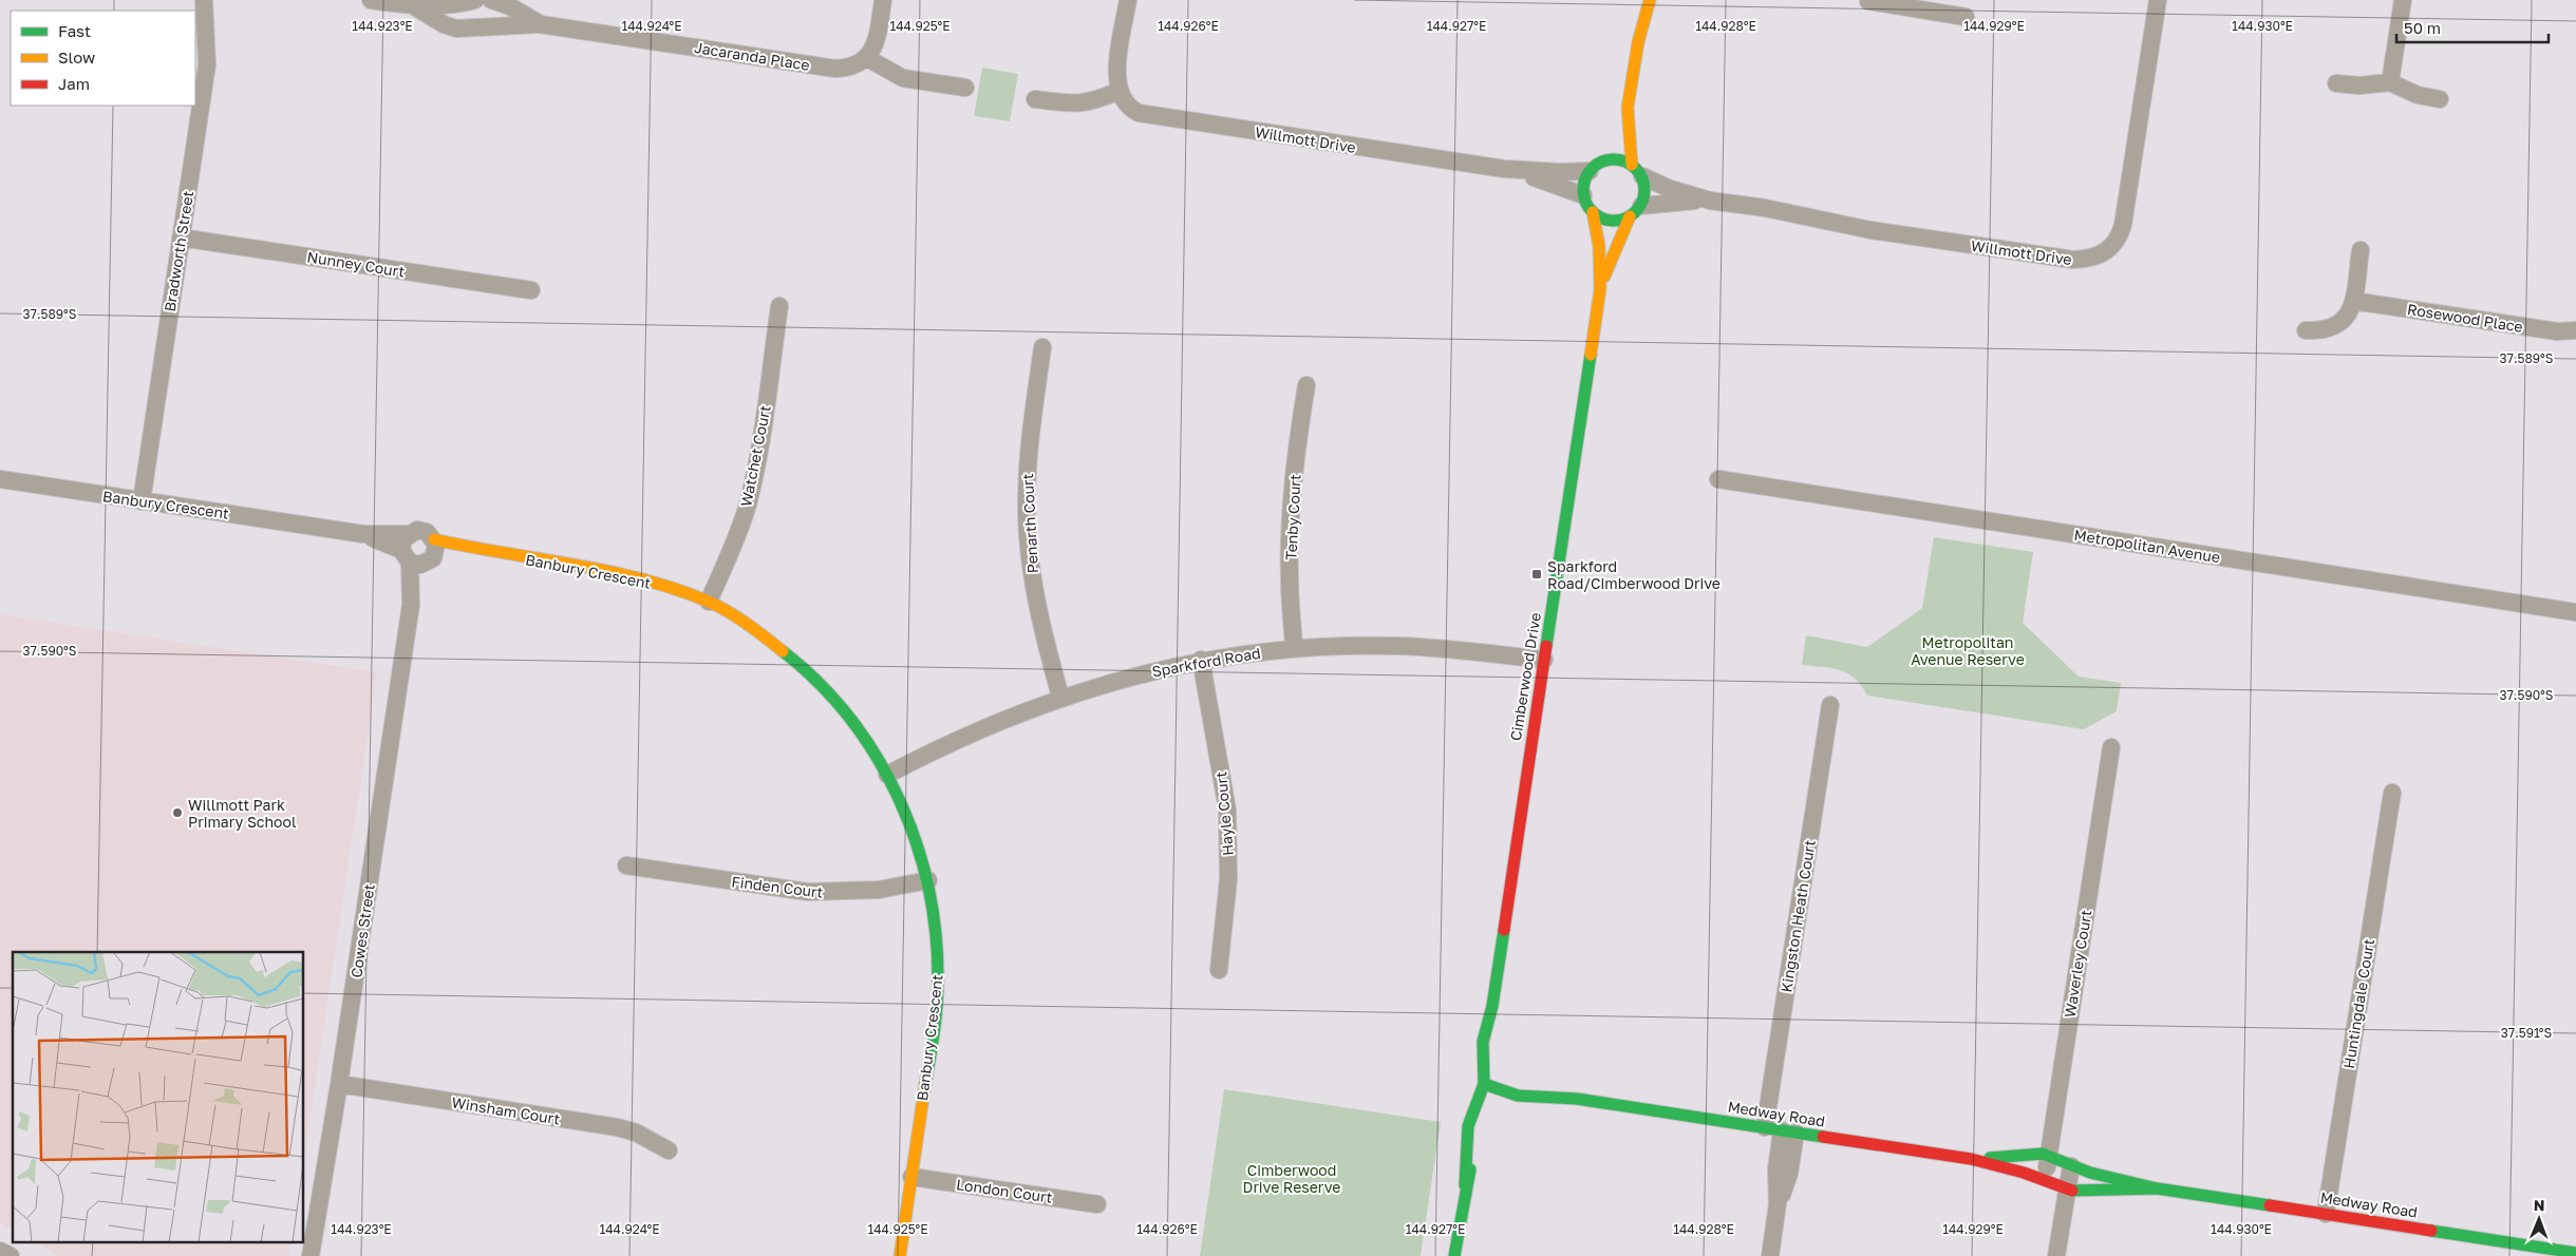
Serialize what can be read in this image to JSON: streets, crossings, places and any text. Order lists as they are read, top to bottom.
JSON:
{
  "streets": {
    "street": [
      "Jacaranda Place",
      "Willmott Drive",
      "Bradworth Street",
      "Nunney Court",
      "Rosewood Place",
      "Watchet Court",
      "Banbury Crescent",
      "Tenby Court",
      "Penarth Court",
      "Metropolitan Avenue",
      "Sparkford Road",
      "Cimberwood Drive",
      "Hayle Court",
      "Finden Court",
      "Kingston Heath Court",
      "Cowes Street",
      "Waverley Court",
      "Huntingdale Court",
      "Winsham Court",
      "Medway Road",
      "London Court"
    ]
  },
  "crossings": [
    ["Willmott Drive", "Cimberwood Drive"],
    ["Bradworth Street", "Nunney Court"],
    ["Bradworth Street", "Banbury Crescent"],
    ["Watchet Court", "Banbury Crescent"],
    ["Banbury Crescent", "Sparkford Road"],
    ["Banbury Crescent", "Finden Court"],
    ["Banbury Crescent", "Cowes Street"],
    ["Banbury Crescent", "London Court"],
    ["Tenby Court", "Sparkford Road"],
    ["Penarth Court", "Sparkford Road"],
    ["Sparkford Road", "Cimberwood Drive"],
    ["Sparkford Road", "Hayle Court"],
    ["Cimberwood Drive", "Medway Road"],
    ["Kingston Heath Court", "Medway Road"],
    ["Cowes Street", "Winsham Court"],
    ["Waverley Court", "Medway Road"],
    ["Huntingdale Court", "Medway Road"]
  ],
  "parks": ["Metropolitan Avenue Reserve", "Cimberwood Drive Reserve"],
  "places": {
    "transit": ["Sparkford Road/Cimberwood Drive"],
    "other": ["Willmott Park Primary School"]
  },
  "legend": ["Fast", "Slow", "Jam"],
  "scale_bar": "50 m",
  "north": "top",
  "coordinates": [
    "144.923°E",
    "144.924°E",
    "144.925°E",
    "144.926°E",
    "144.927°E",
    "144.928°E",
    "144.929°E",
    "144.930°E",
    "37.589°S",
    "37.590°S",
    "37.591°S"
  ]
}
